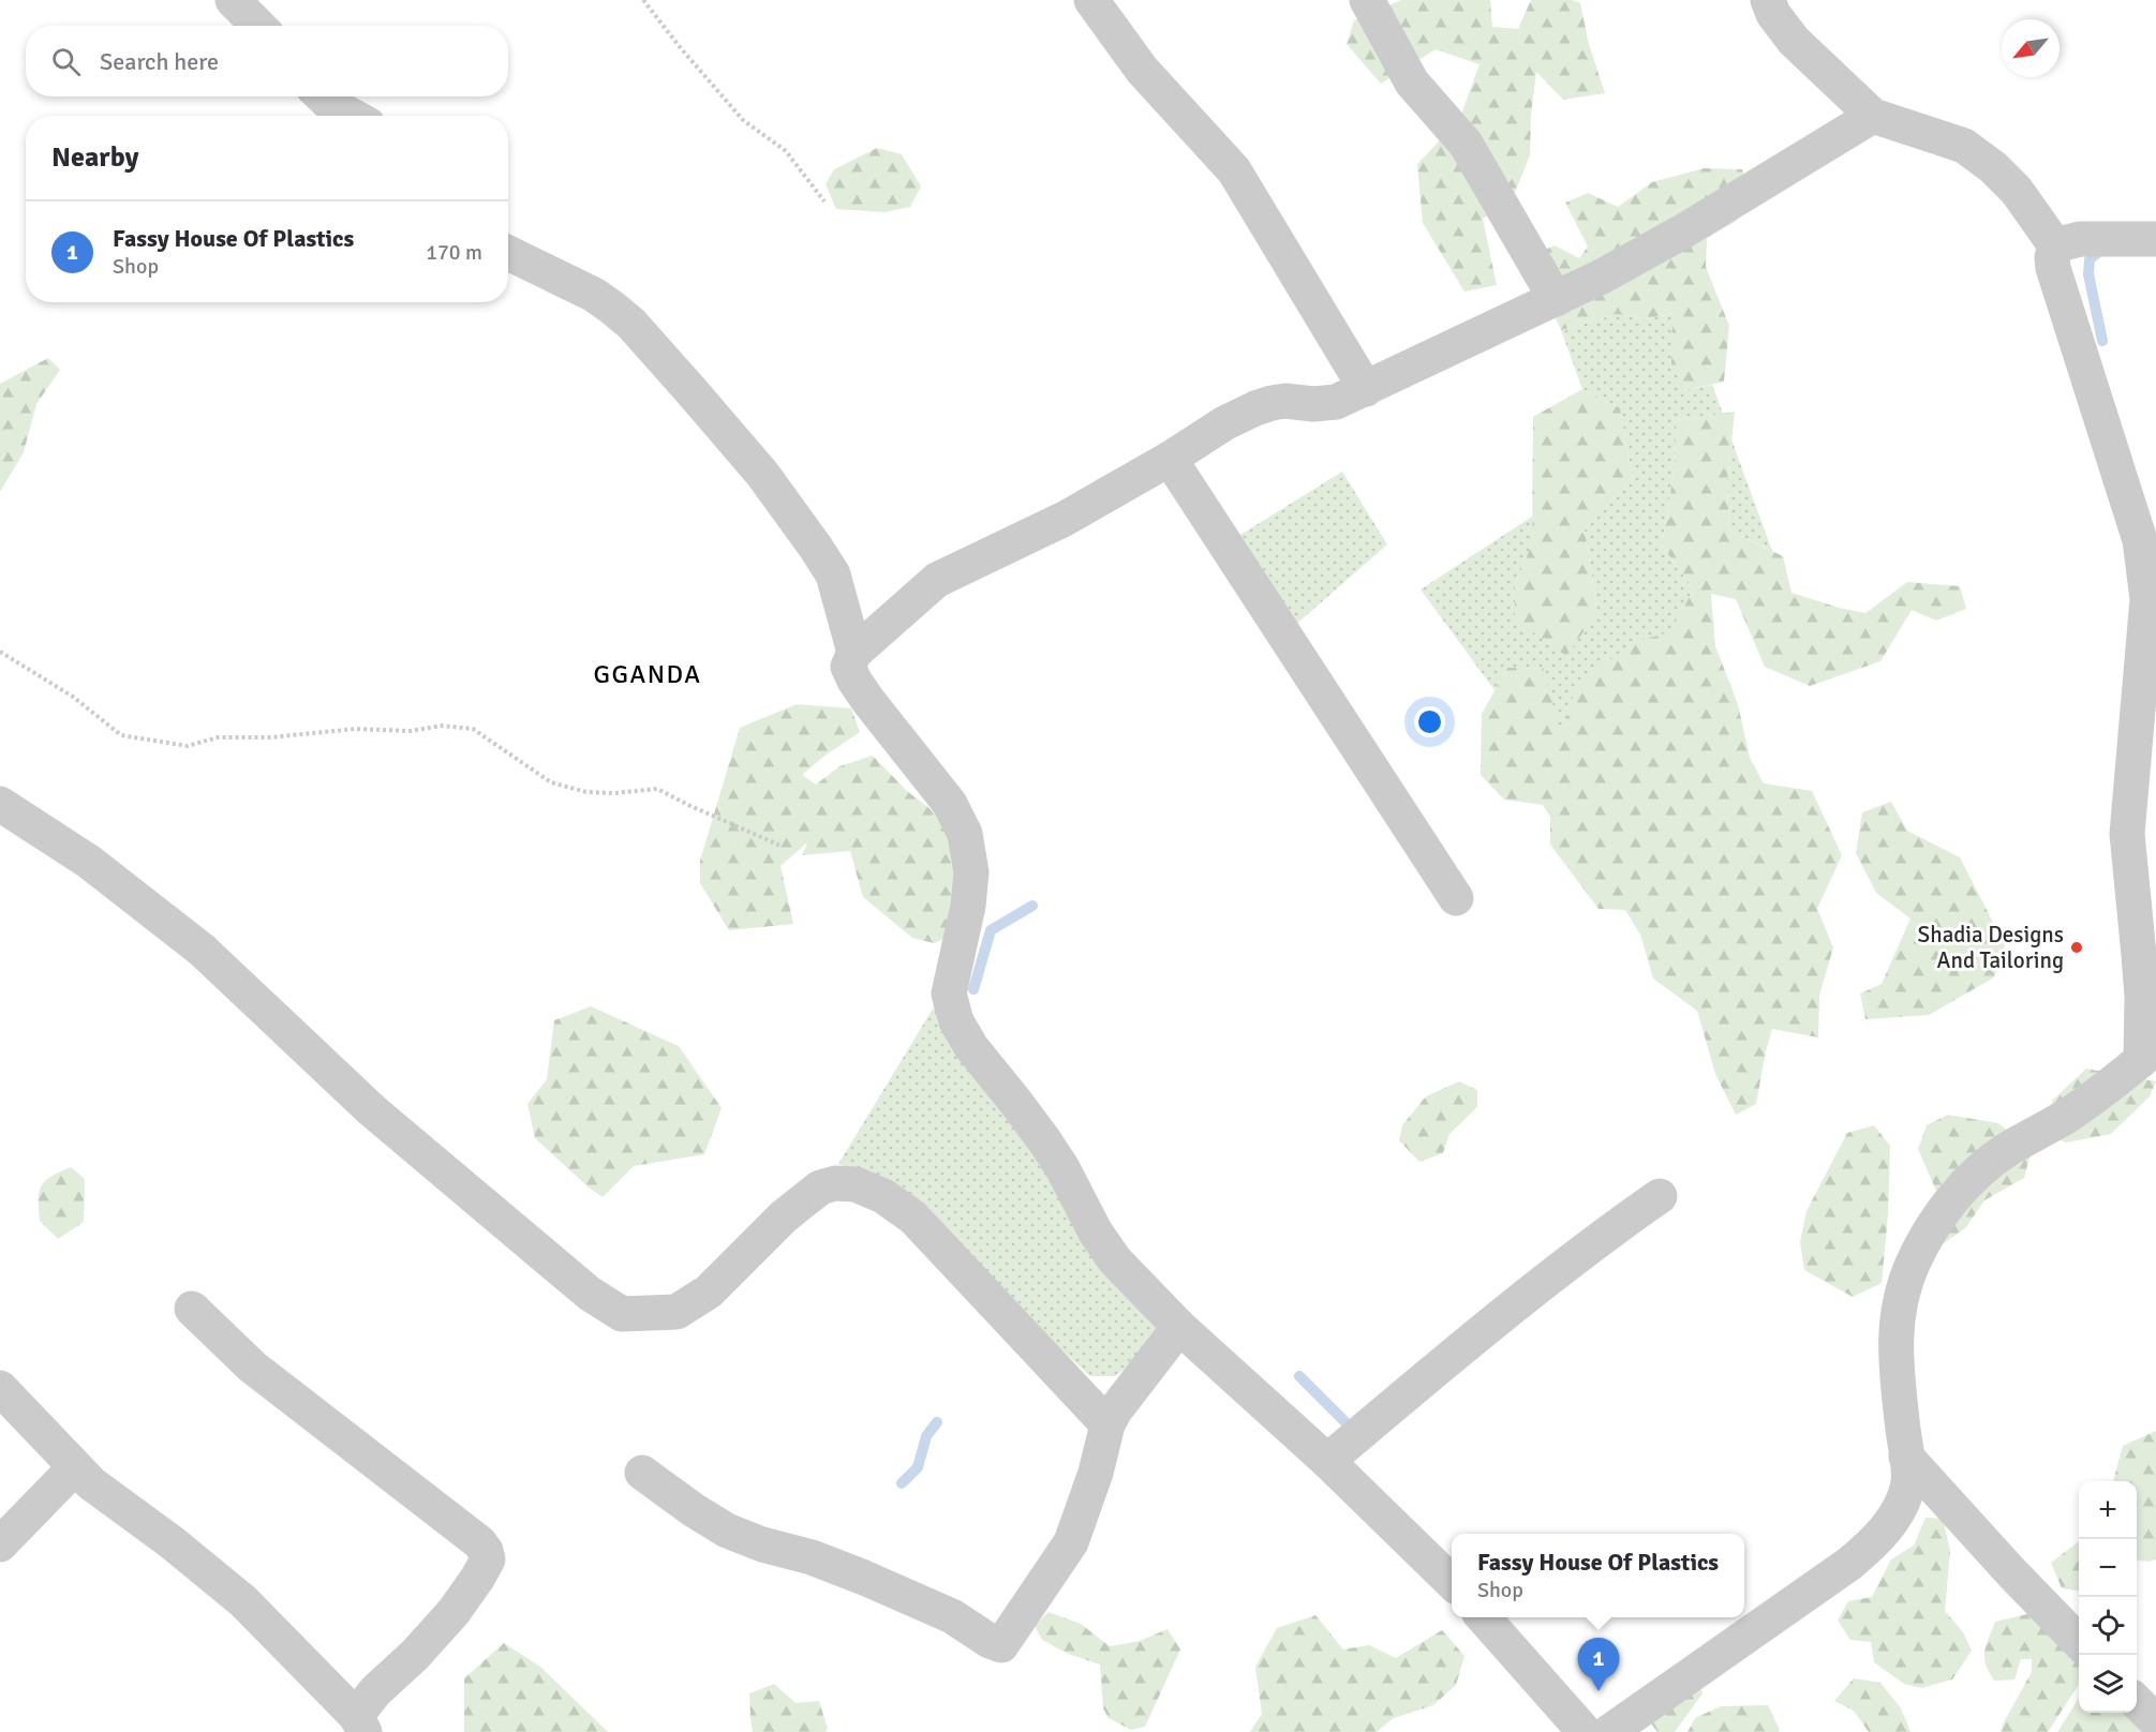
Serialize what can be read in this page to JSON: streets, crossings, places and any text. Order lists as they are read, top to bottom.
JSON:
{
  "districts": ["GGANDA"],
  "places": ["Shadia Designs And Tailoring"],
  "north": "bottom left",
  "page": {
    "search": "Search here",
    "heading": "Nearby",
    "list": [
      {
        "mark": "1",
        "name": "Fassy House Of Plastics",
        "note": "Shop",
        "value": "170 m"
      }
    ],
    "map_buttons": ["+", "−"],
    "popup": ["Fassy House Of Plastics", "Shop"],
    "pins": "1"
  }
}
